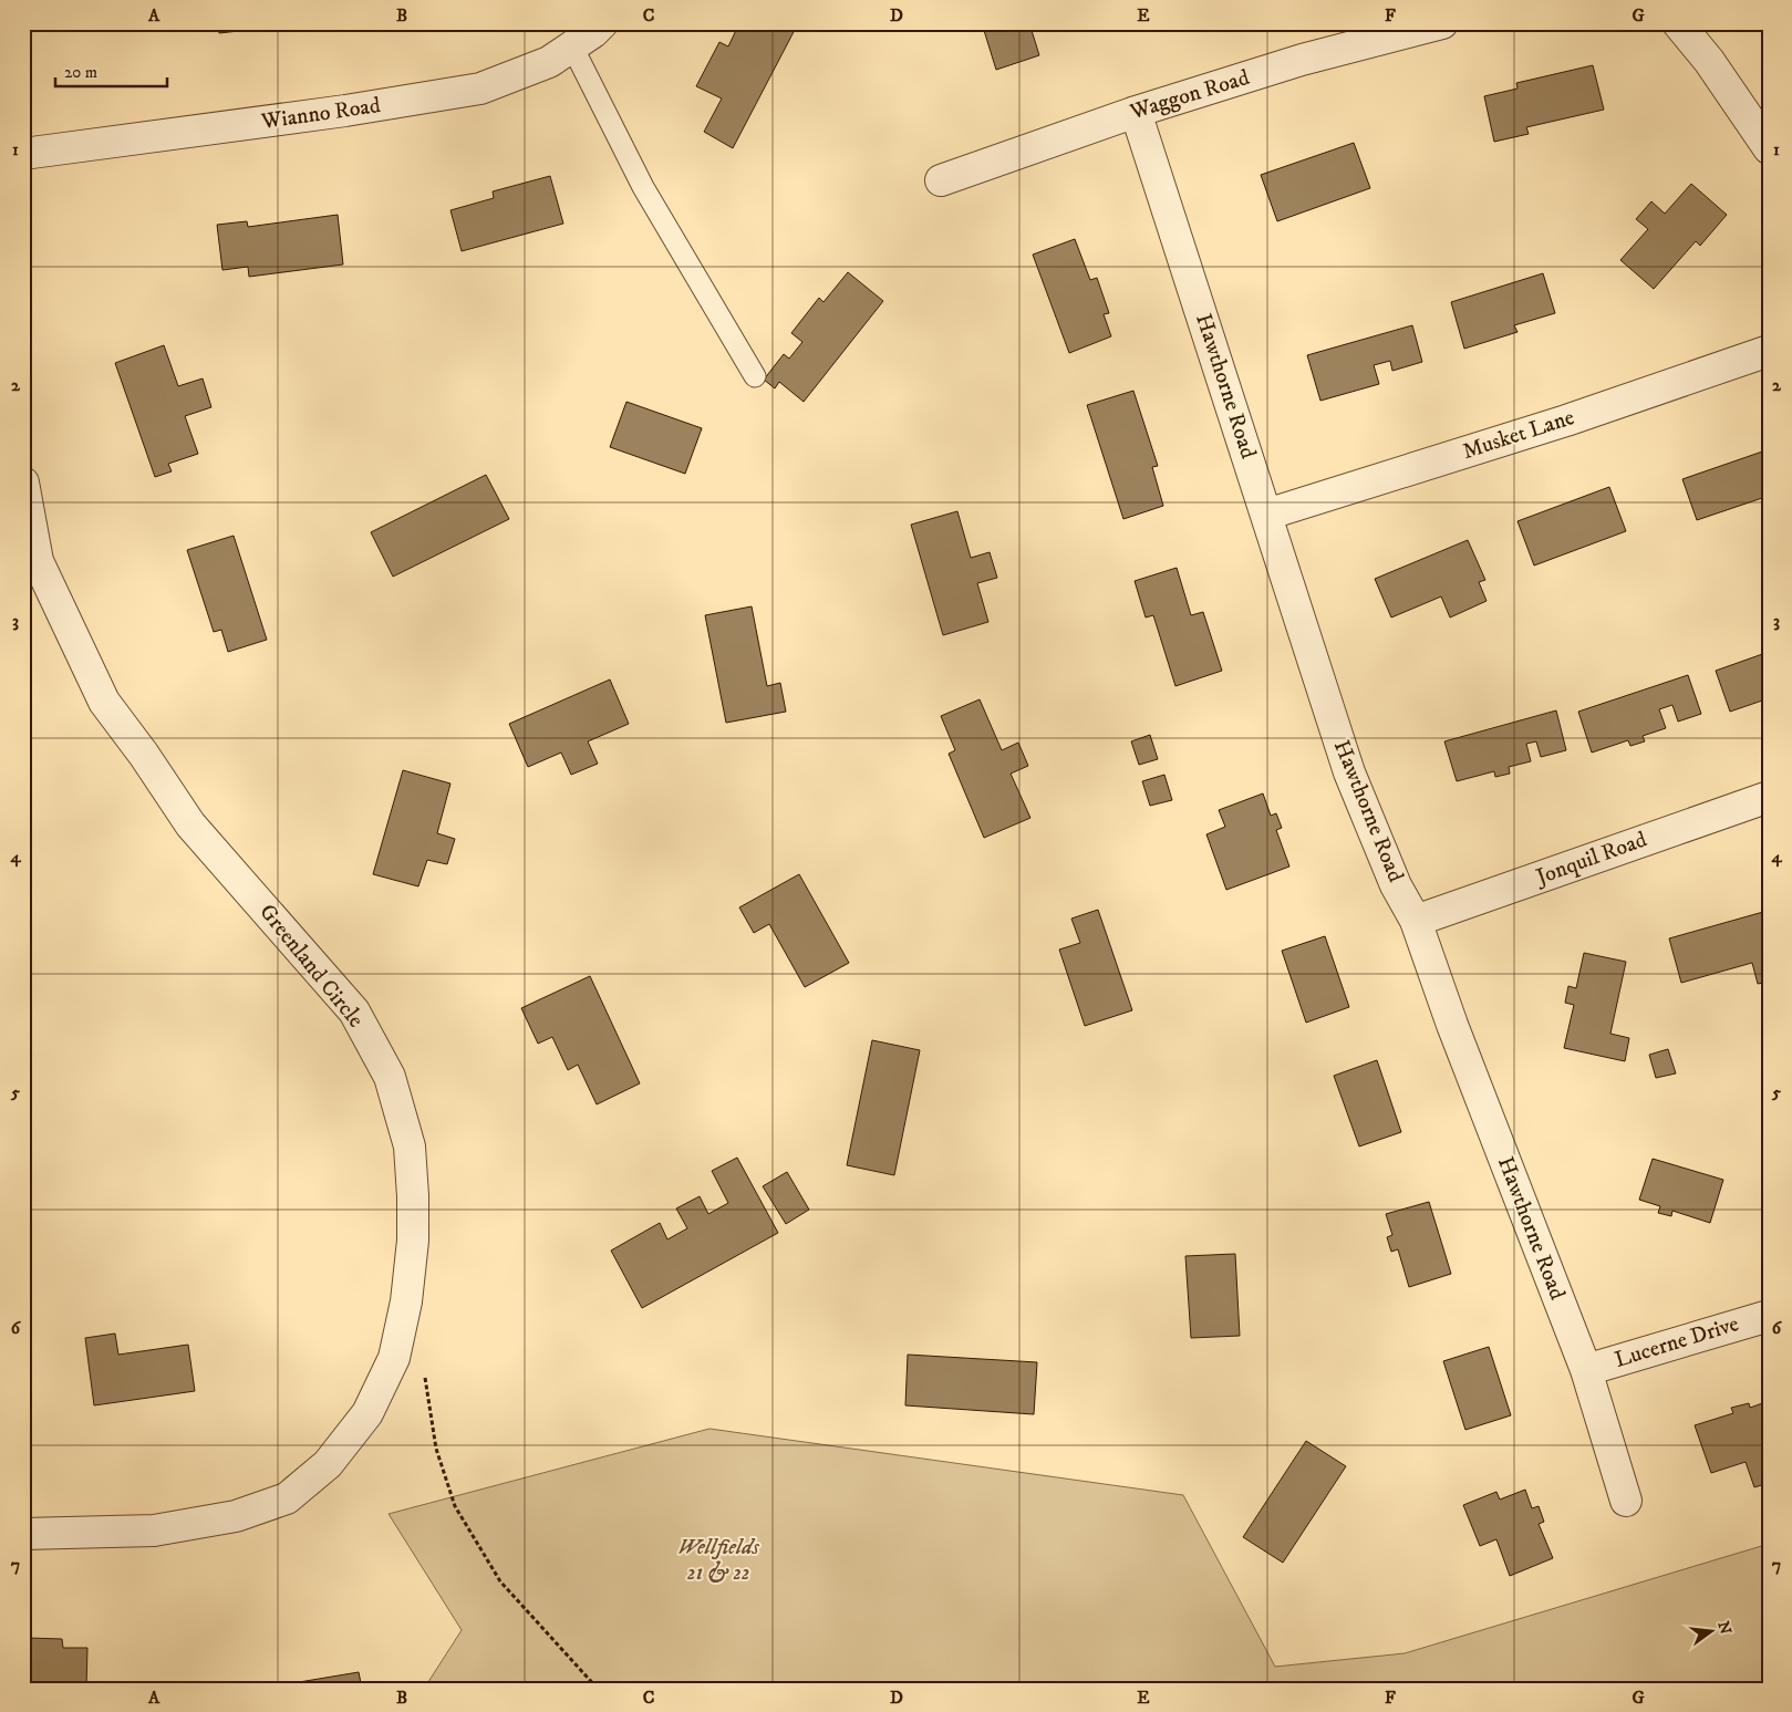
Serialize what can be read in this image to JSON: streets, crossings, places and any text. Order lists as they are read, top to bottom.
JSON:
{
  "streets": {
    "street": [
      "Waggon Road",
      "Wianno Road",
      "Hawthorne Road",
      "Musket Lane",
      "Jonquil Road",
      "Greenland Circle",
      "Lucerne Drive"
    ]
  },
  "crossings": [
    ["Waggon Road", "Hawthorne Road"],
    ["Hawthorne Road", "Musket Lane"],
    ["Hawthorne Road", "Jonquil Road"],
    ["Hawthorne Road", "Lucerne Drive"]
  ],
  "parks": ["Wellfields 21 & 22"],
  "scale_bar": "20 m",
  "north": "right",
  "grid": {
    "columns": [
      "A",
      "B",
      "C",
      "D",
      "E",
      "F",
      "G"
    ],
    "rows": [
      "1",
      "2",
      "3",
      "4",
      "5",
      "6",
      "7"
    ]
  }
}
